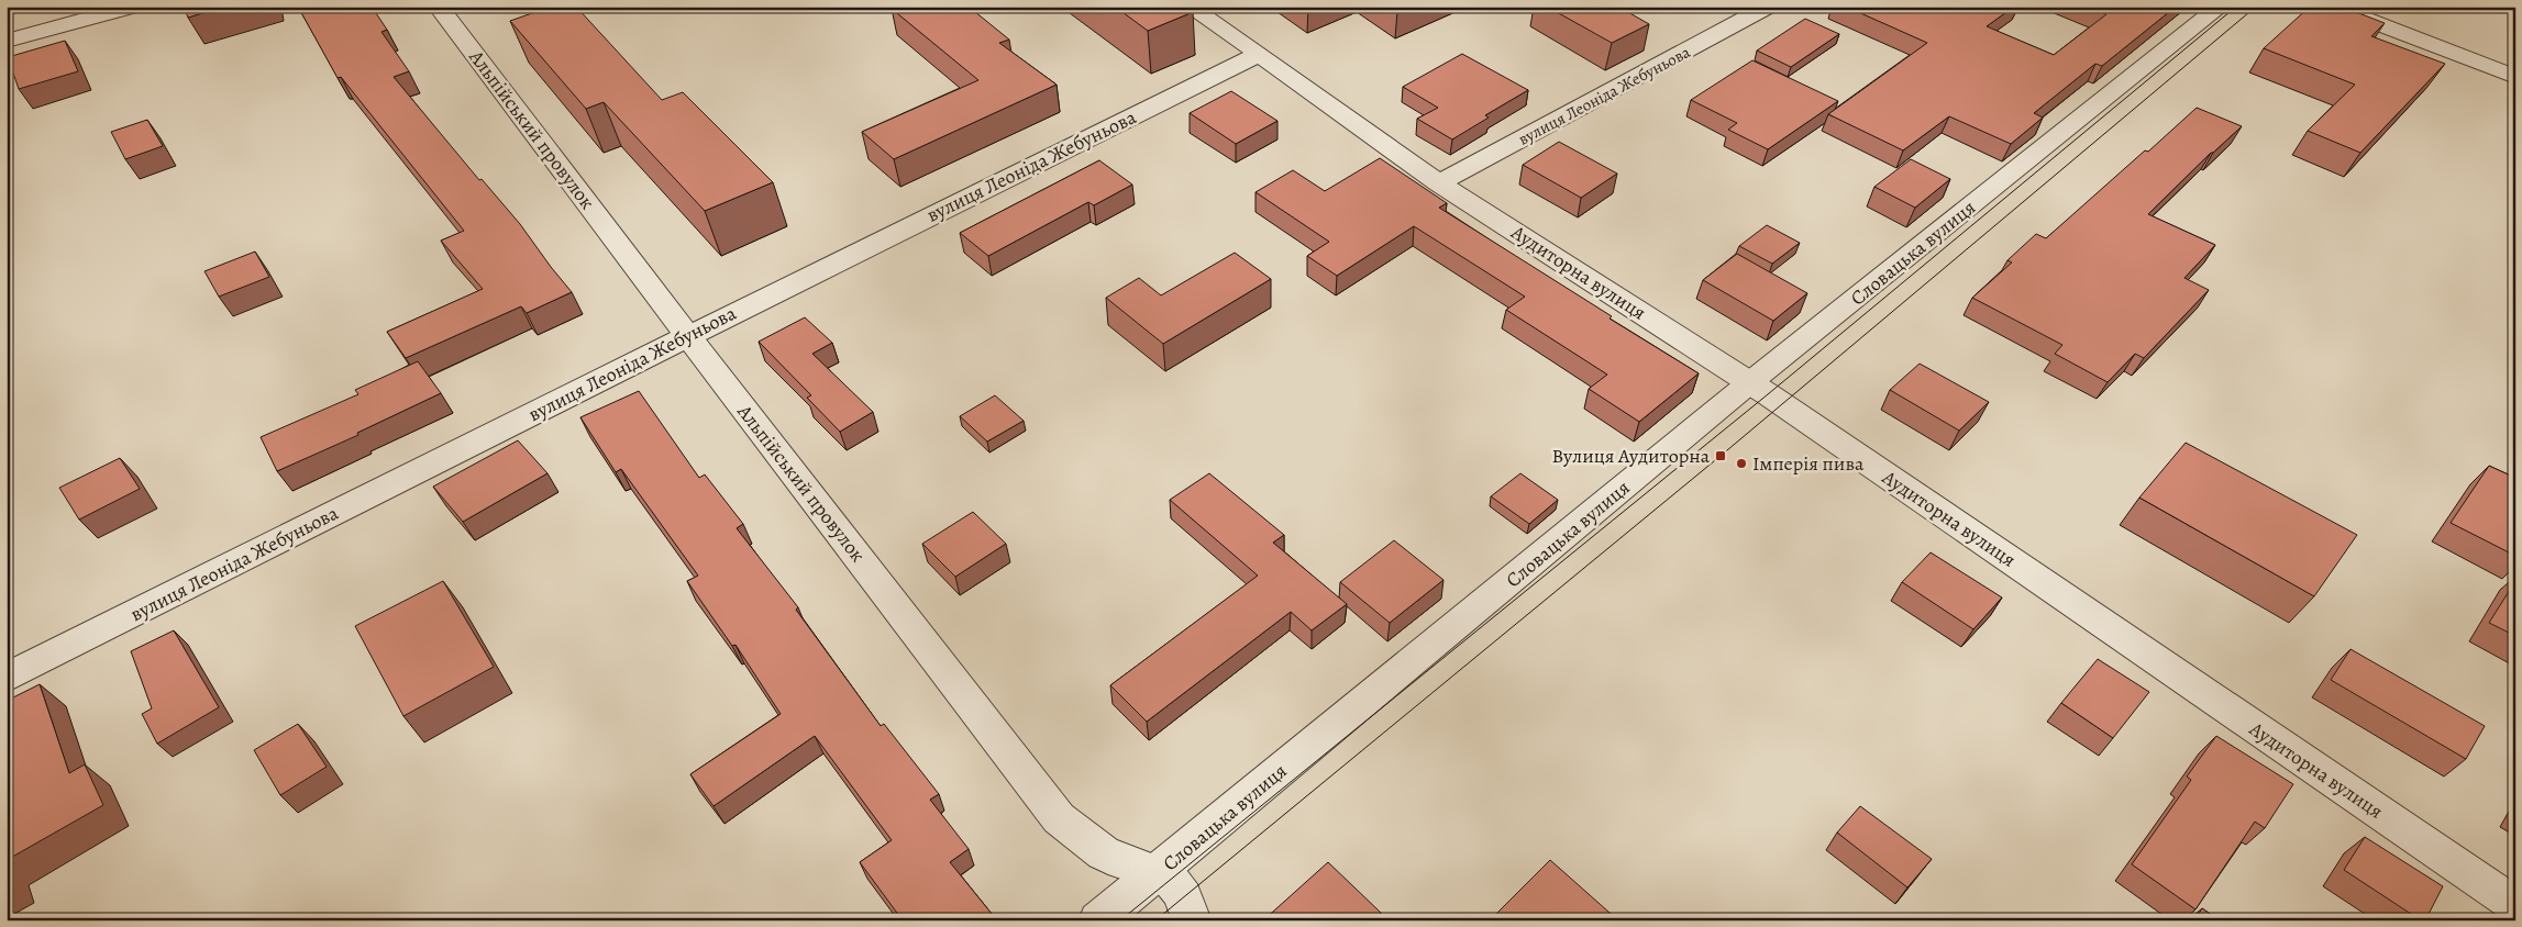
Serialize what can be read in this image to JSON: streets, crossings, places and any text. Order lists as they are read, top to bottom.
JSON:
{
  "streets": {
    "street": [
      "вулиця Леоніда Жебуньова",
      "Альпійський провулок",
      "Словацька вулиця",
      "Аудиторна вулиця"
    ]
  },
  "crossings": [
    ["вулиця Леоніда Жебуньова", "Альпійський провулок"],
    ["вулиця Леоніда Жебуньова", "Аудиторна вулиця"],
    ["Альпійський провулок", "Словацька вулиця"],
    ["Словацька вулиця", "Аудиторна вулиця"]
  ],
  "places": {
    "transit": ["Вулиця Аудиторна"],
    "other": ["Імперія пива"]
  }
}
